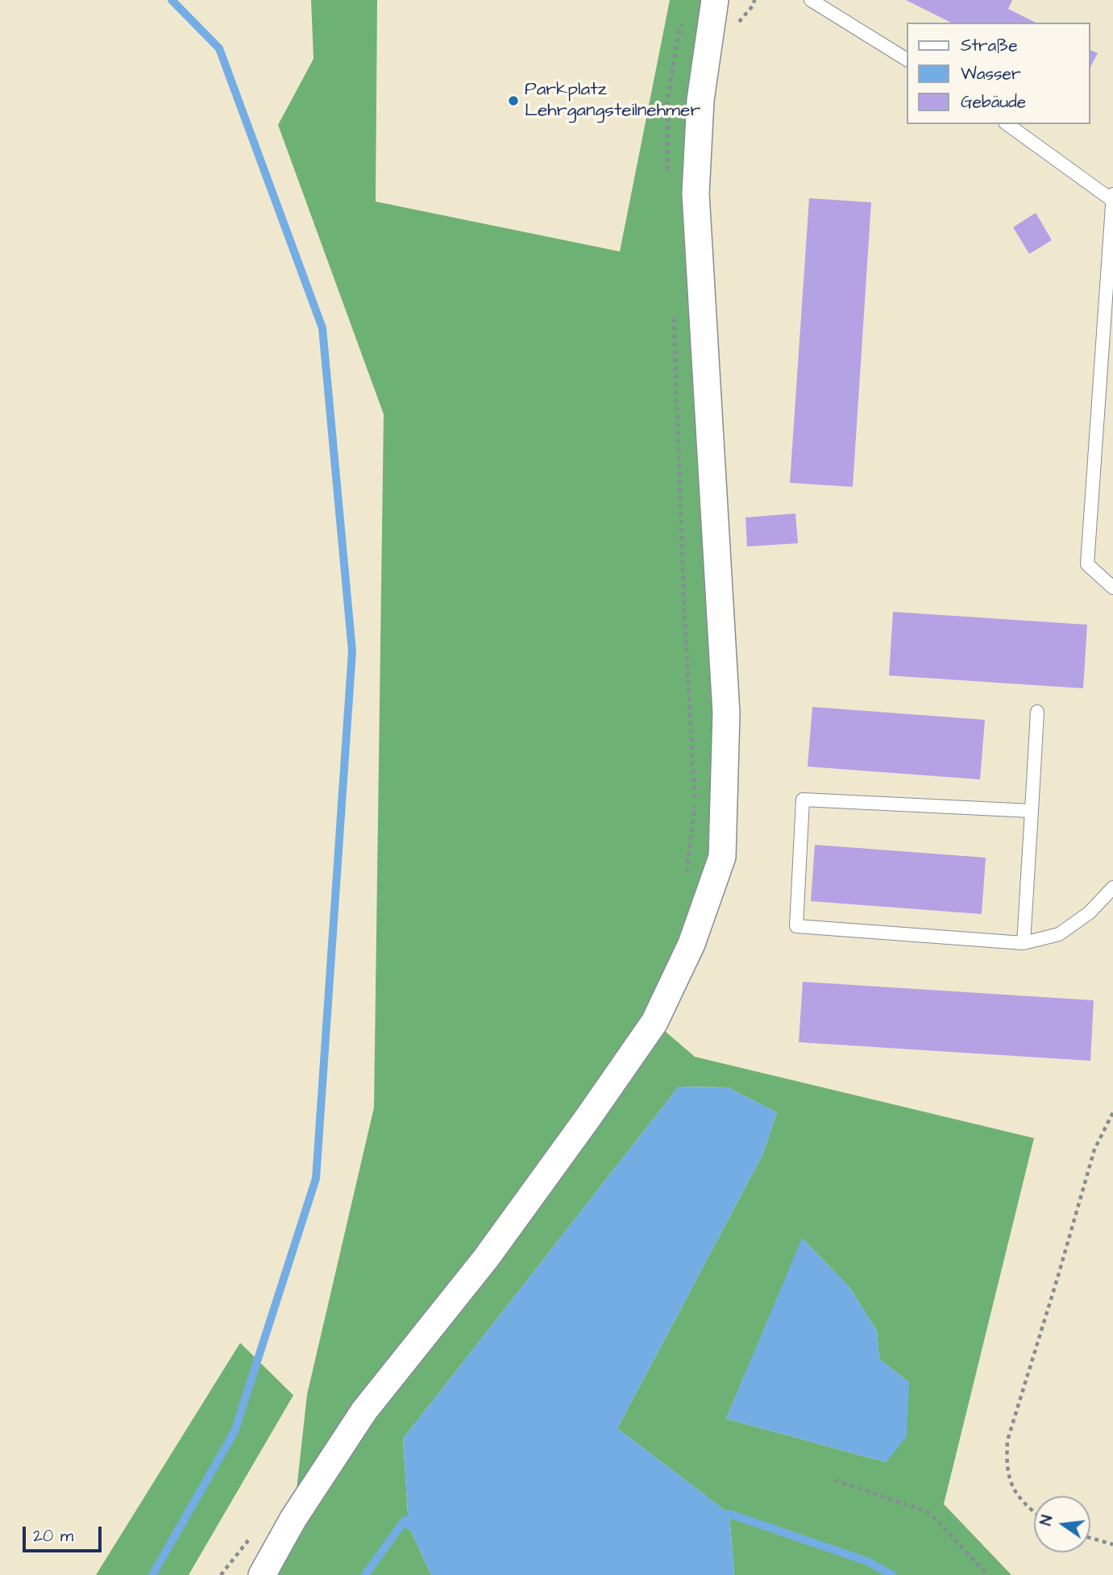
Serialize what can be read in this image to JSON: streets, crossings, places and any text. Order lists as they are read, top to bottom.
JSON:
{
  "places": ["Parkplatz Lehrgangsteilnehmer"],
  "legend": ["Straße", "Wasser", "Gebäude"],
  "scale_bar": "20 m",
  "north": "left"
}
